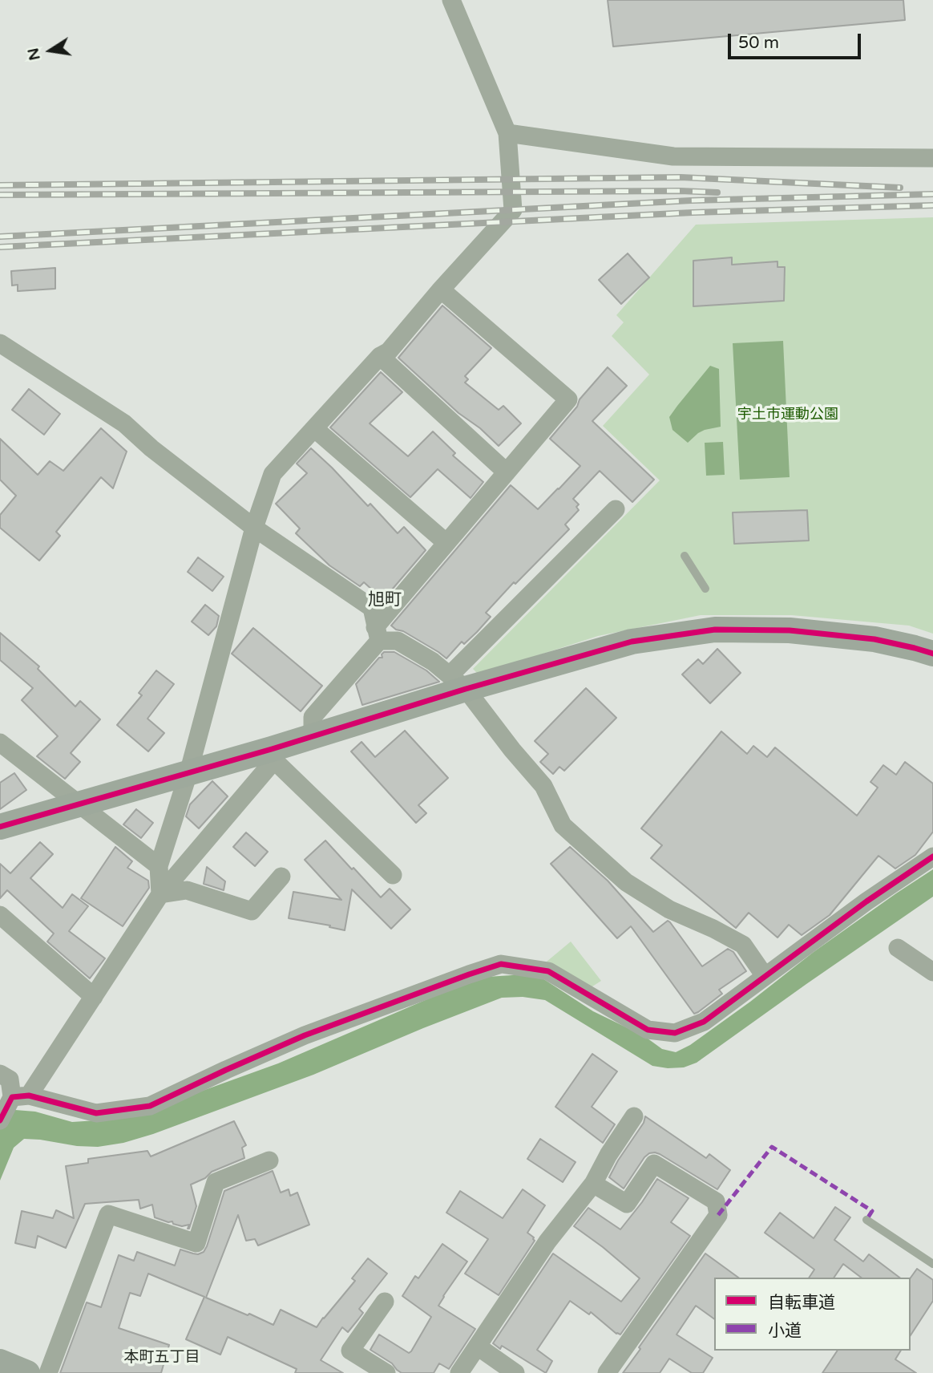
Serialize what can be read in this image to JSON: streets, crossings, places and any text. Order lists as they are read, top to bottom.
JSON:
{
  "districts": ["旭町", "本町五丁目"],
  "parks": ["宇土市運動公園"],
  "legend": ["自転車道", "小道"],
  "scale_bar": "50 m",
  "north": "left"
}
